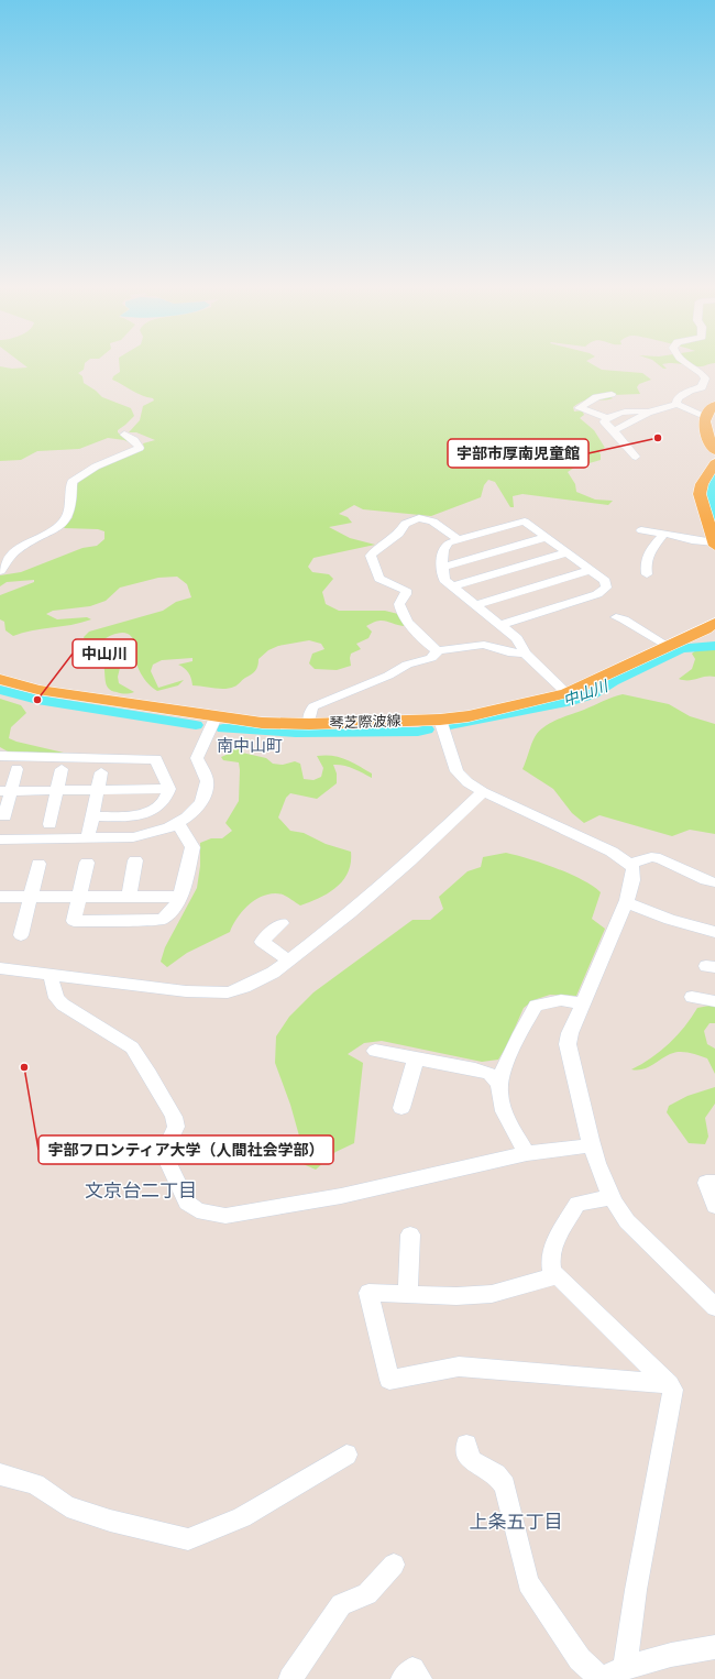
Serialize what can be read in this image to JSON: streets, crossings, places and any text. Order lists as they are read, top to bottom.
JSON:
{
  "streets": {
    "main road": ["琴芝際波線"]
  },
  "districts": ["南中山町", "文京台二丁目", "上条五丁目"],
  "water": ["中山川"],
  "places": ["宇部市厚南児童館", "中山川", "宇部フロンティア大学（人間社会学部）"]
}
